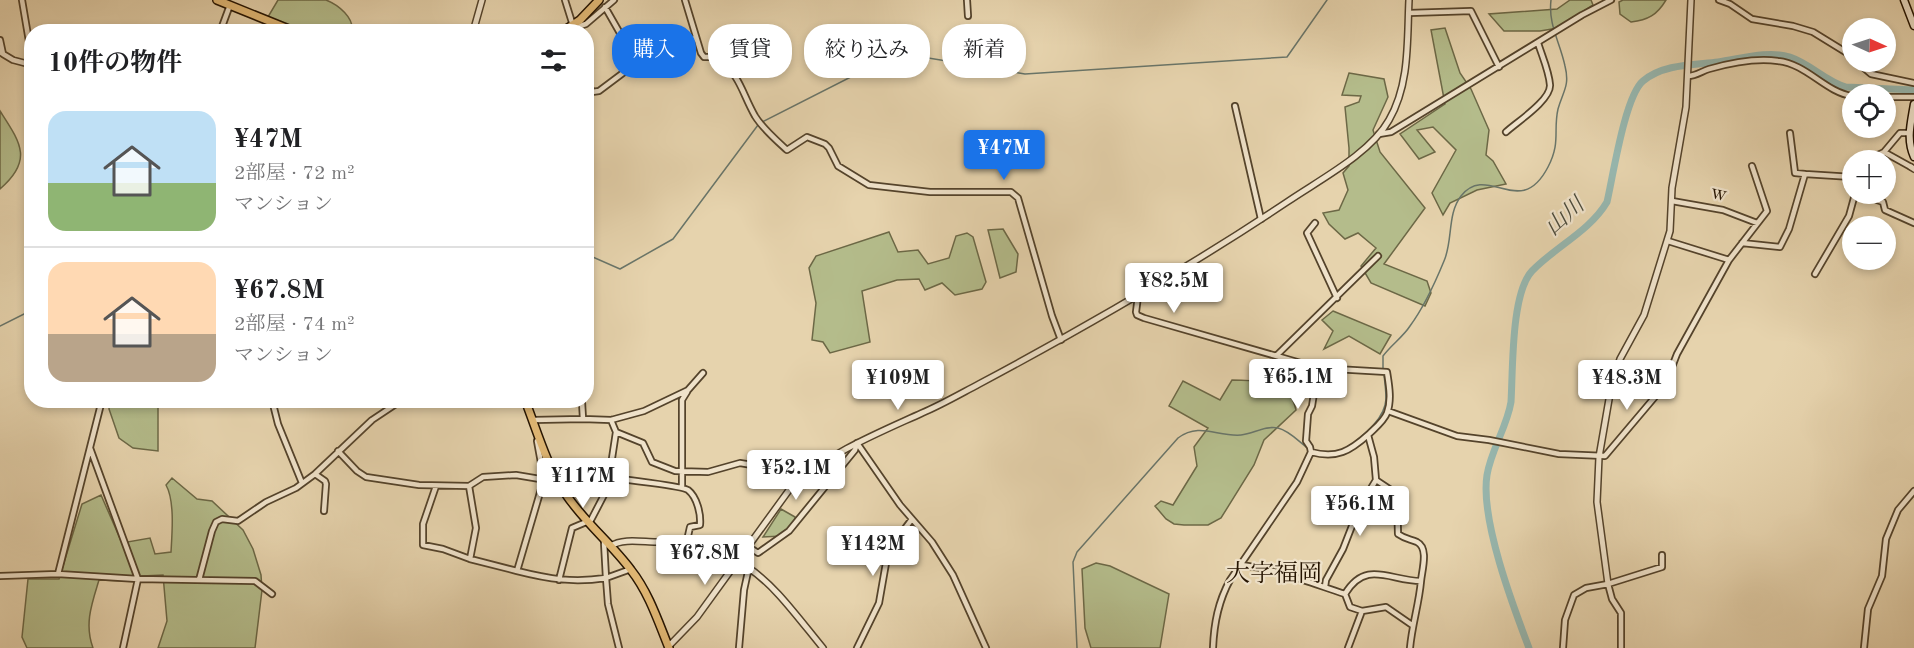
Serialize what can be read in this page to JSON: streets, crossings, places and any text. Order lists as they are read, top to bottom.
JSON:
{
  "streets": {
    "street": ["w"]
  },
  "districts": ["大字福岡"],
  "water": ["山川"],
  "north": "right",
  "page": {
    "map_buttons": ["+", "−"],
    "chip": [
      "購入",
      "賃貸",
      "絞り込み",
      "新着"
    ],
    "heading": "10件の物件",
    "list": [
      {
        "name": "¥47M",
        "note": "2部屋 · 72 m² · マンション"
      },
      {
        "name": "¥67.8M",
        "note": "2部屋 · 74 m² · マンション"
      }
    ],
    "price": [
      "¥47M",
      "¥82.5M",
      "¥65.1M",
      "¥109M",
      "¥48.3M",
      "¥52.1M",
      "¥117M",
      "¥56.1M",
      "¥142M",
      "¥67.8M"
    ]
  }
}
